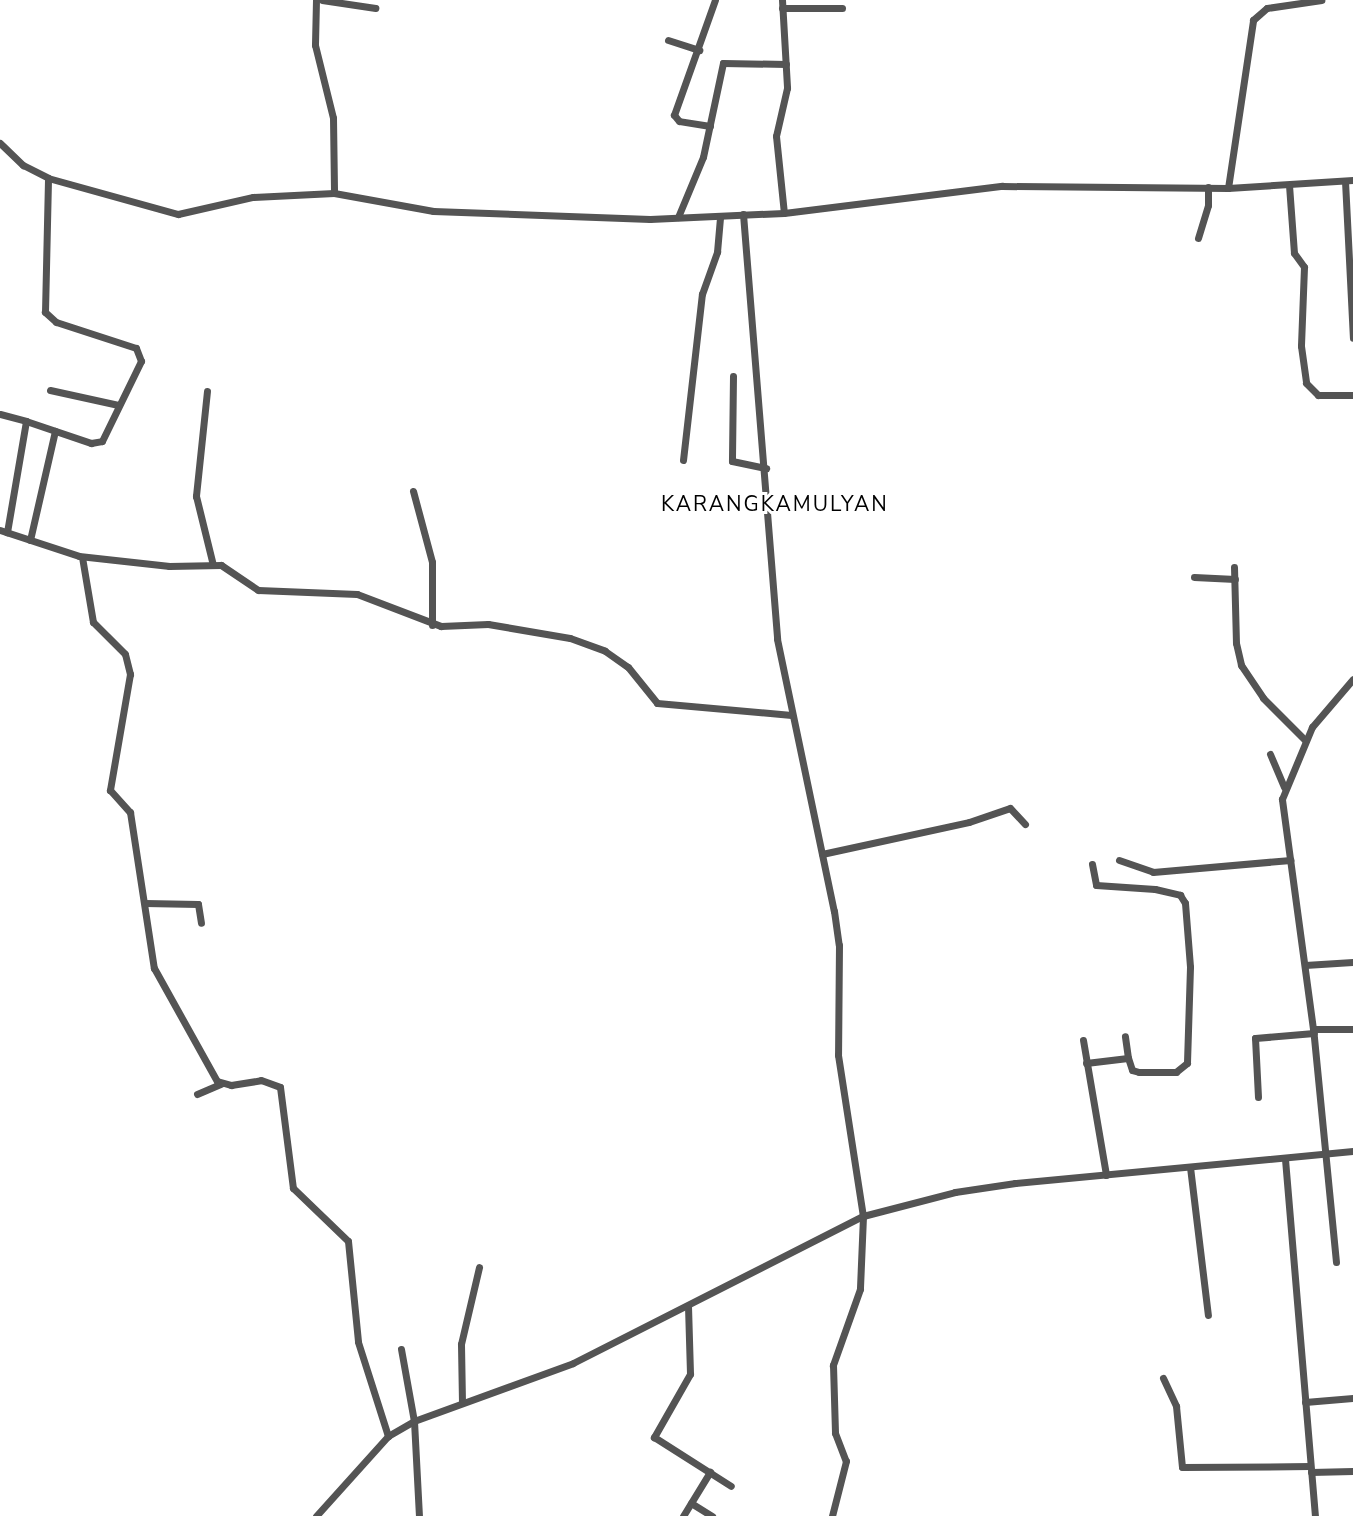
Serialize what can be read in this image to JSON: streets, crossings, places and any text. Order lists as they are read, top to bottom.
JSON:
{
  "districts": ["KARANGKAMULYAN"]
}
